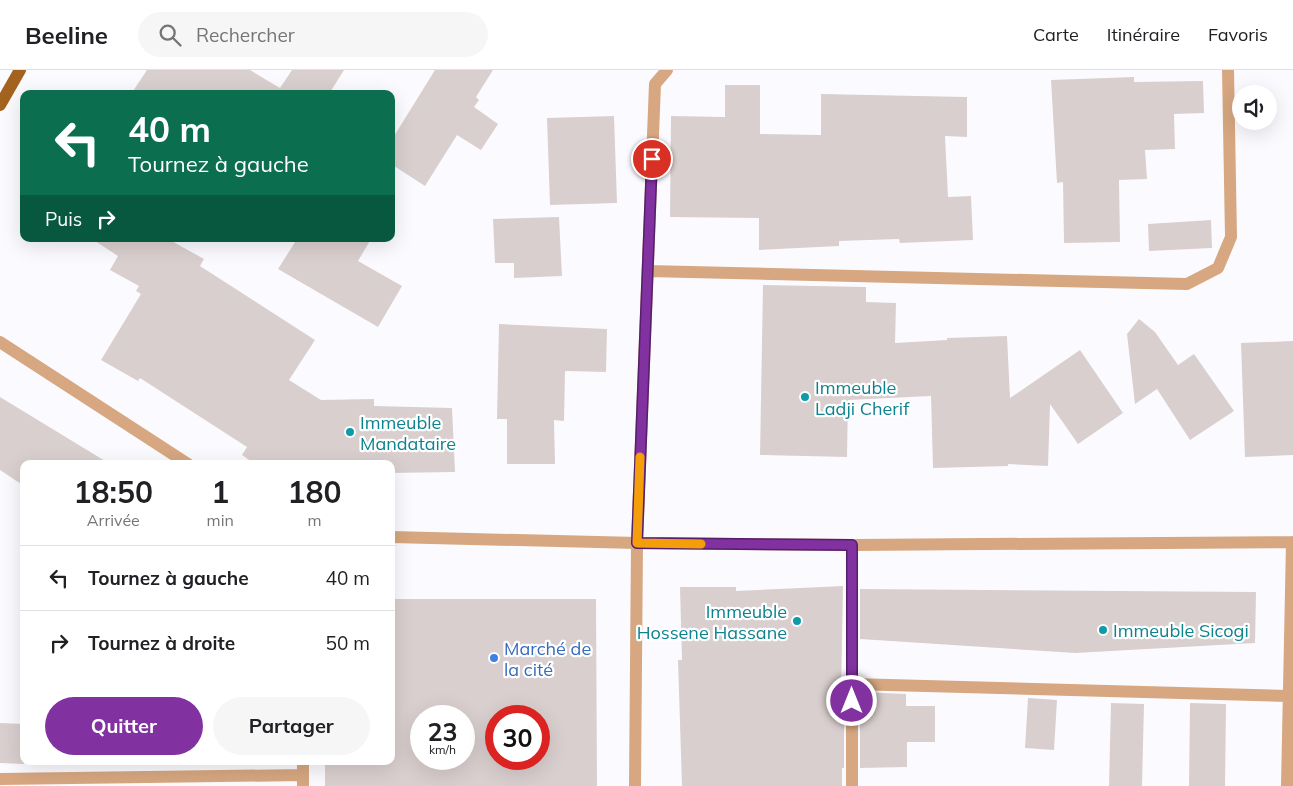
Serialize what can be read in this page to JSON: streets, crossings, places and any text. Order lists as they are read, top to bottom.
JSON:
{
  "places": [
    "Immeuble Ladji Cherif",
    "Immeuble Mandataire",
    "Immeuble Hossene Hassane",
    "Immeuble Sicogi",
    "Marché de la cité"
  ],
  "page": {
    "header": "Beeline",
    "search": "Rechercher",
    "nav": ["Carte", "Itinéraire", "Favoris"],
    "turn": ["40 m", "Tournez à gauche"],
    "then": "Puis",
    "eta": [
      "18:50",
      "Arrivée",
      "1",
      "min",
      "180",
      "m"
    ],
    "list": [
      {
        "name": "Tournez à gauche",
        "value": "40 m"
      },
      {
        "name": "Tournez à droite",
        "value": "50 m"
      }
    ],
    "buttons": ["Quitter", "Partager"],
    "speed": "23 km/h",
    "limit": "30"
  }
}
